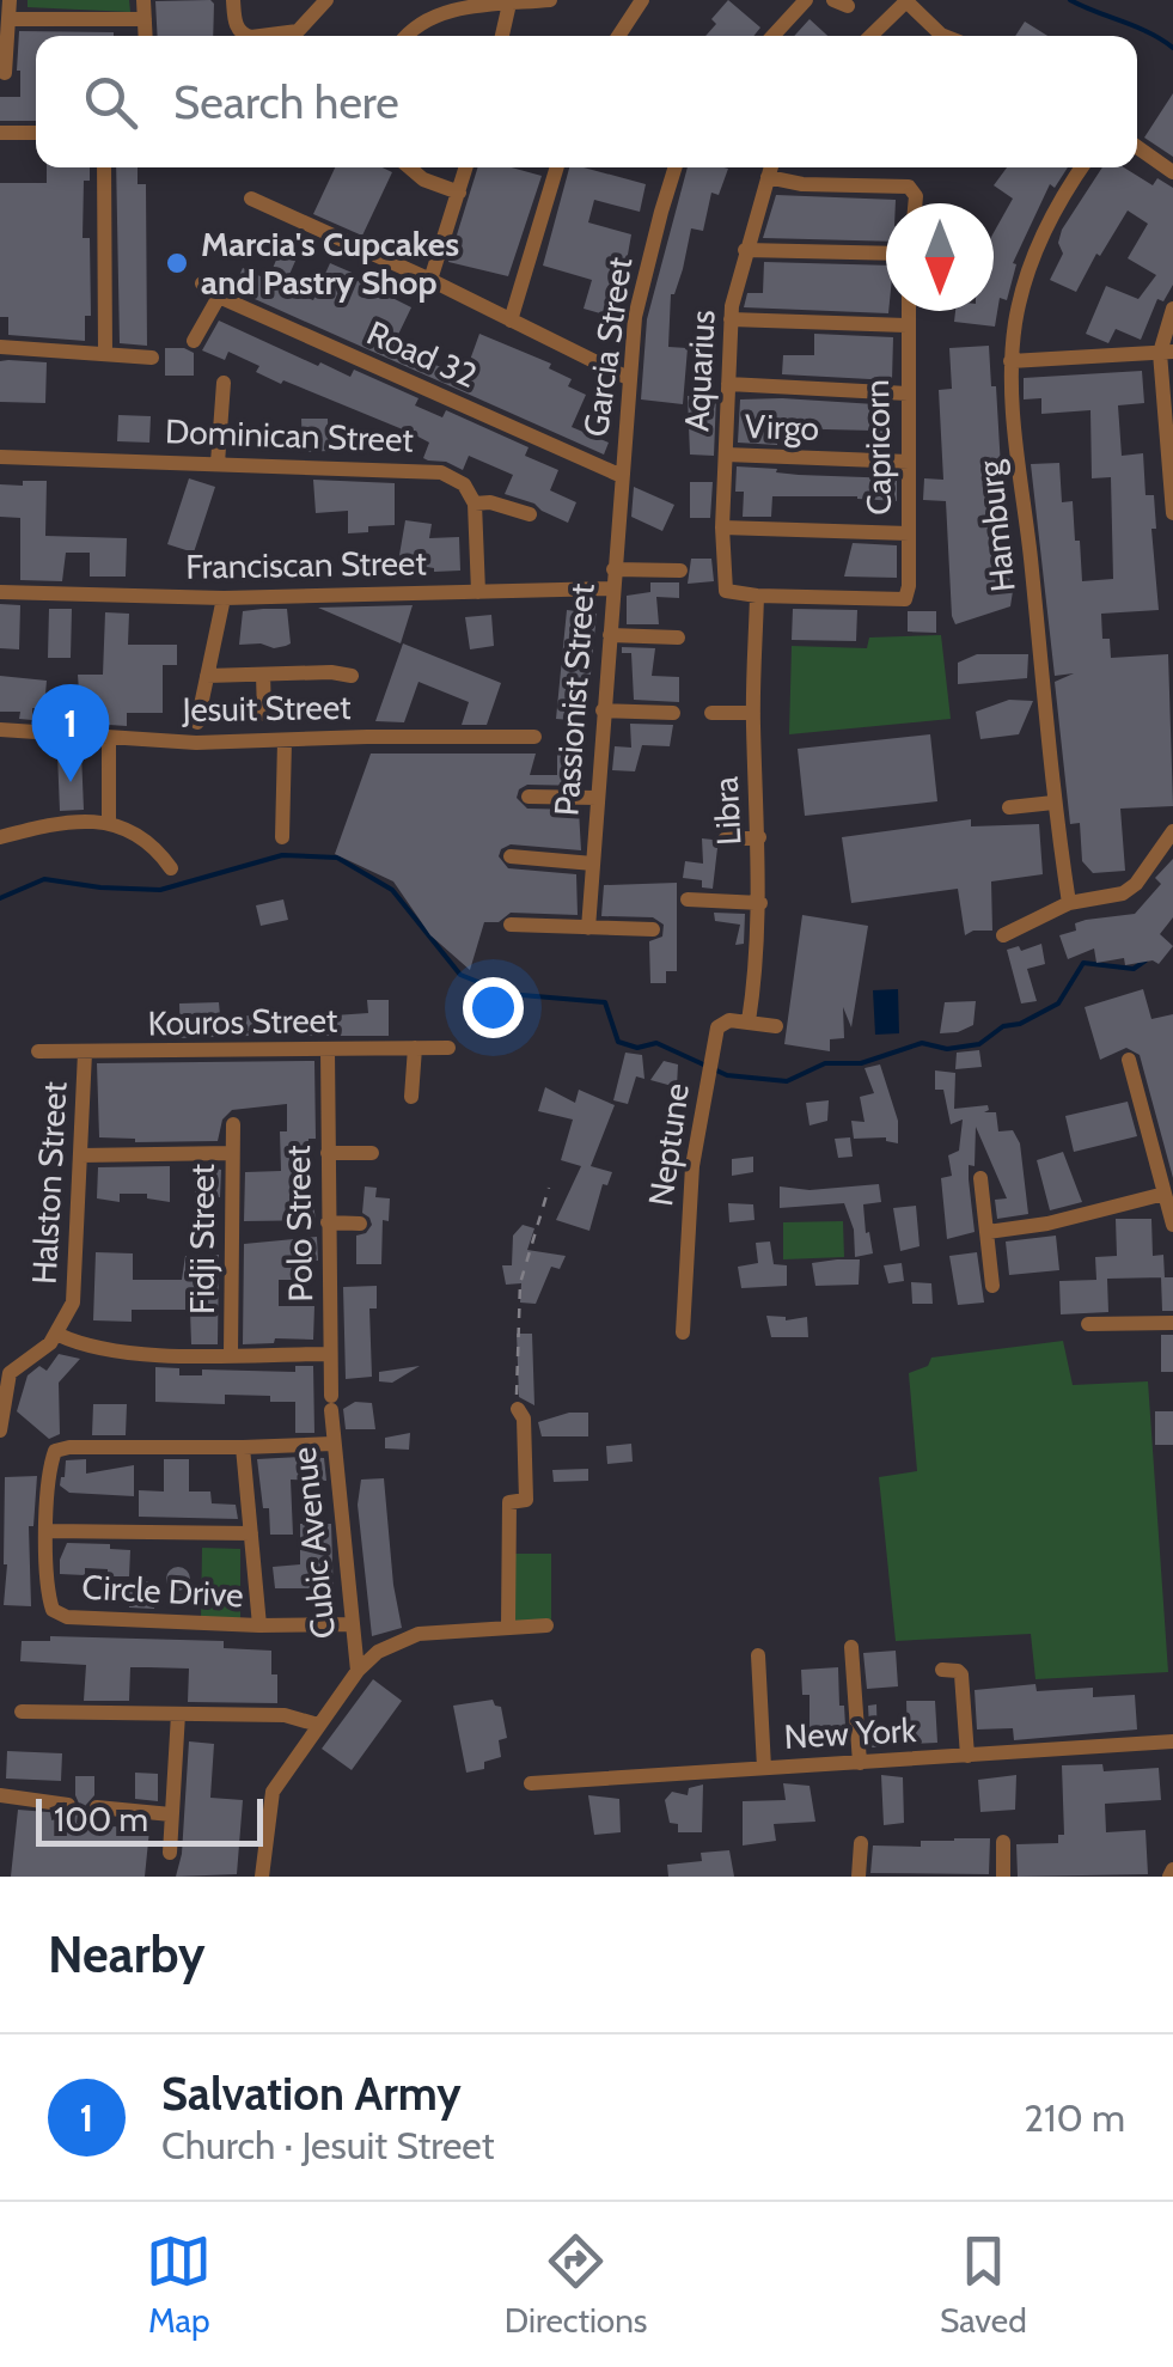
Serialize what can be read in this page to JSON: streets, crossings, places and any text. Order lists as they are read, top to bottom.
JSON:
{
  "streets": {
    "street": [
      "Garcia Street",
      "Road 32",
      "Aquarius",
      "Virgo",
      "Dominican Street",
      "Capricorn",
      "Hamburg",
      "Franciscan Street",
      "Passionist Street",
      "Jesuit Street",
      "Libra",
      "Kouros Street",
      "Neptune",
      "Halston Street",
      "Polo Street",
      "Fidji Street",
      "Cubic Avenue",
      "Circle Drive",
      "New York"
    ]
  },
  "crossings": [
    ["Garcia Street", "Road 32"],
    ["Garcia Street", "Passionist Street"],
    ["Road 32", "Passionist Street"],
    ["Aquarius", "Virgo"],
    ["Aquarius", "Capricorn"],
    ["Aquarius", "Libra"],
    ["Virgo", "Capricorn"],
    ["Capricorn", "Libra"],
    ["Franciscan Street", "Passionist Street"],
    ["Libra", "Neptune"],
    ["Kouros Street", "Halston Street"],
    ["Kouros Street", "Polo Street"],
    ["Polo Street", "Cubic Avenue"],
    ["Cubic Avenue", "Circle Drive"]
  ],
  "places": ["Marcia's Cupcakes and Pastry Shop"],
  "scale_bar": "100 m",
  "north": "bottom",
  "page": {
    "search": "Search here",
    "pins": "1",
    "scale": "100 m",
    "heading": "Nearby",
    "list": [
      {
        "mark": "1",
        "name": "Salvation Army",
        "note": "Church · Jesuit Street",
        "value": "210 m"
      }
    ],
    "nav": ["Map", "Directions", "Saved"]
  }
}
